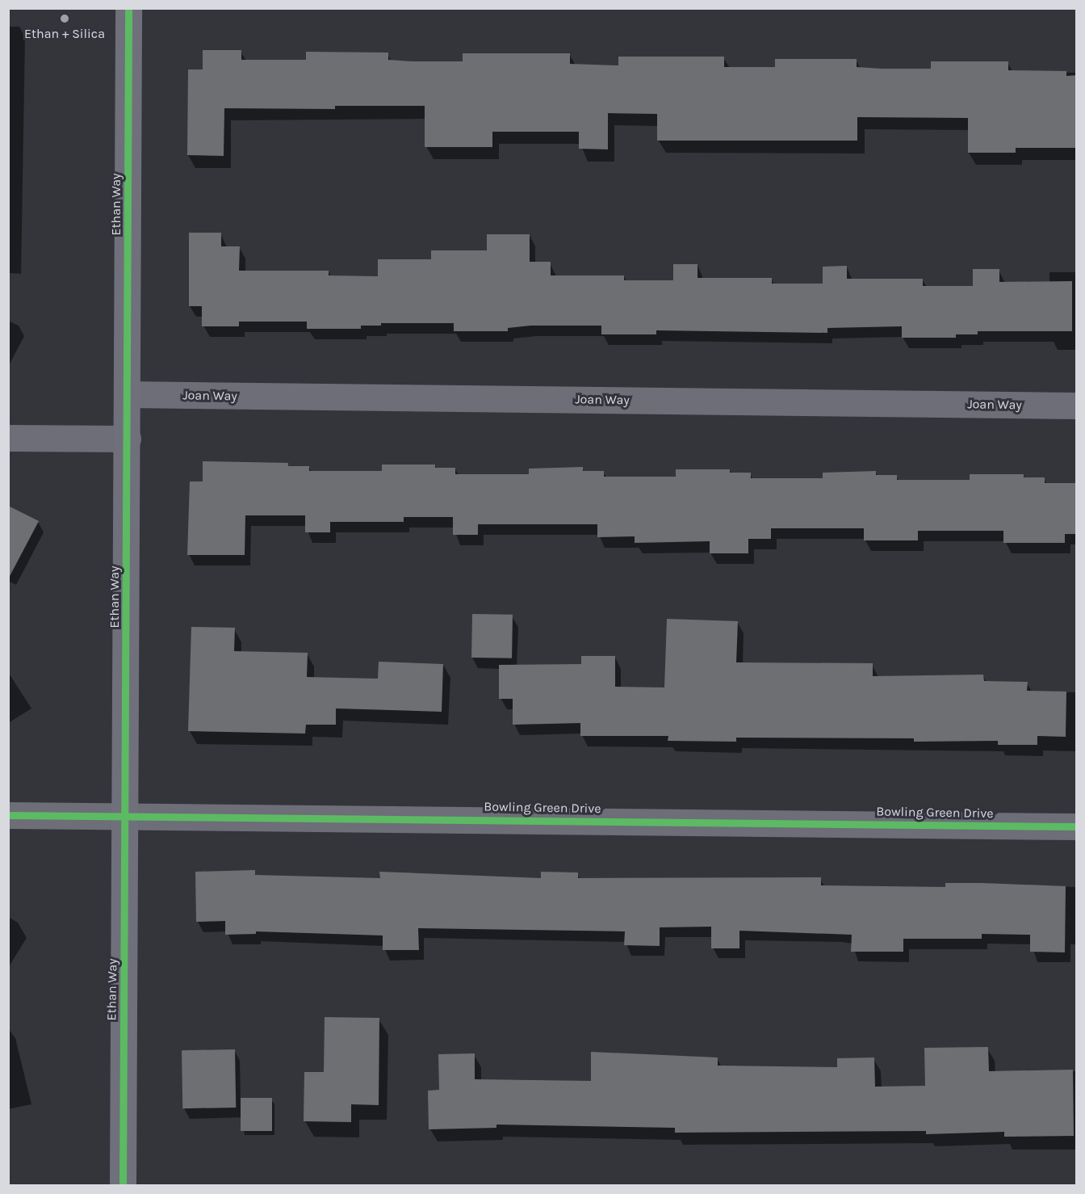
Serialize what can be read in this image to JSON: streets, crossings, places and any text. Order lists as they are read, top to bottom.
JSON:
{
  "streets": {
    "street": ["Ethan Way", "Joan Way", "Bowling Green Drive"]
  },
  "crossings": [
    ["Ethan Way", "Joan Way"],
    ["Ethan Way", "Bowling Green Drive"]
  ],
  "places": ["Ethan + Silica"]
}
